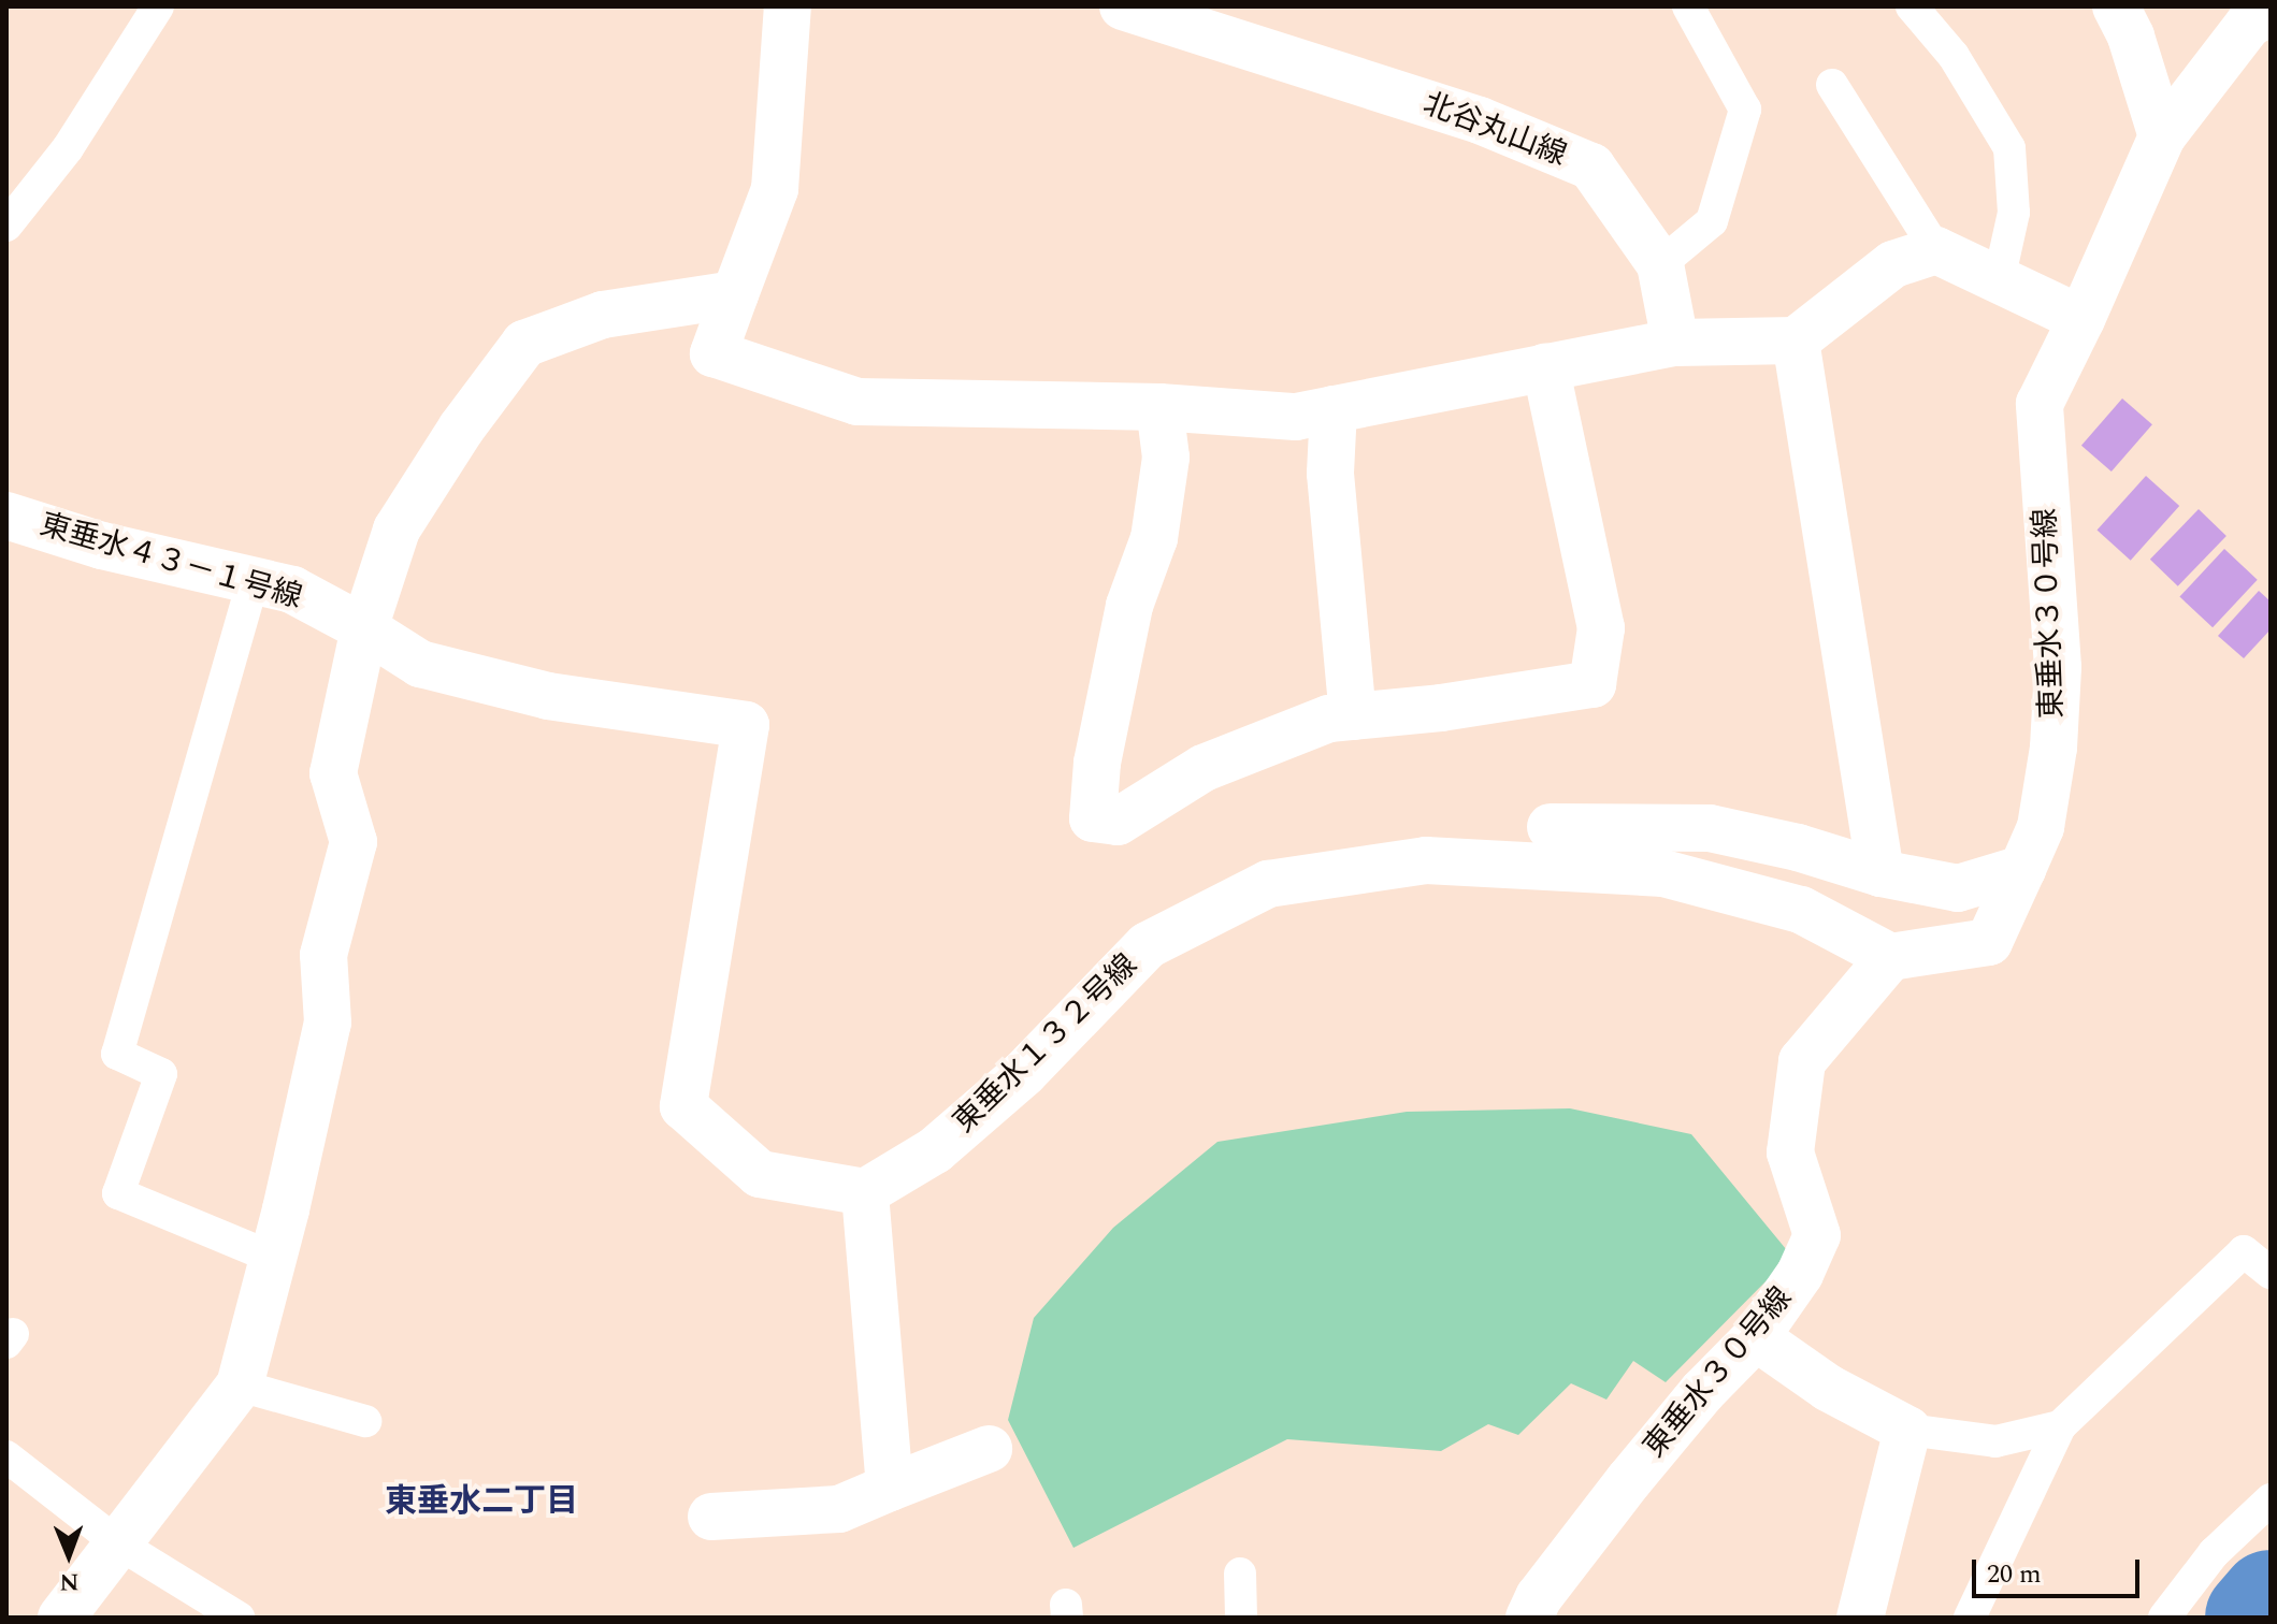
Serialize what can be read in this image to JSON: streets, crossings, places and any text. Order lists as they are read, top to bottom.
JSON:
{
  "streets": {
    "street": [
      "北谷丸山線",
      "東垂水４３－１号線",
      "東垂水３０号線",
      "東垂水１３２号線"
    ]
  },
  "crossings": [
    ["東垂水３０号線", "東垂水１３２号線"]
  ],
  "districts": ["東垂水二丁目"],
  "scale_bar": "20 m",
  "north": "bottom"
}
